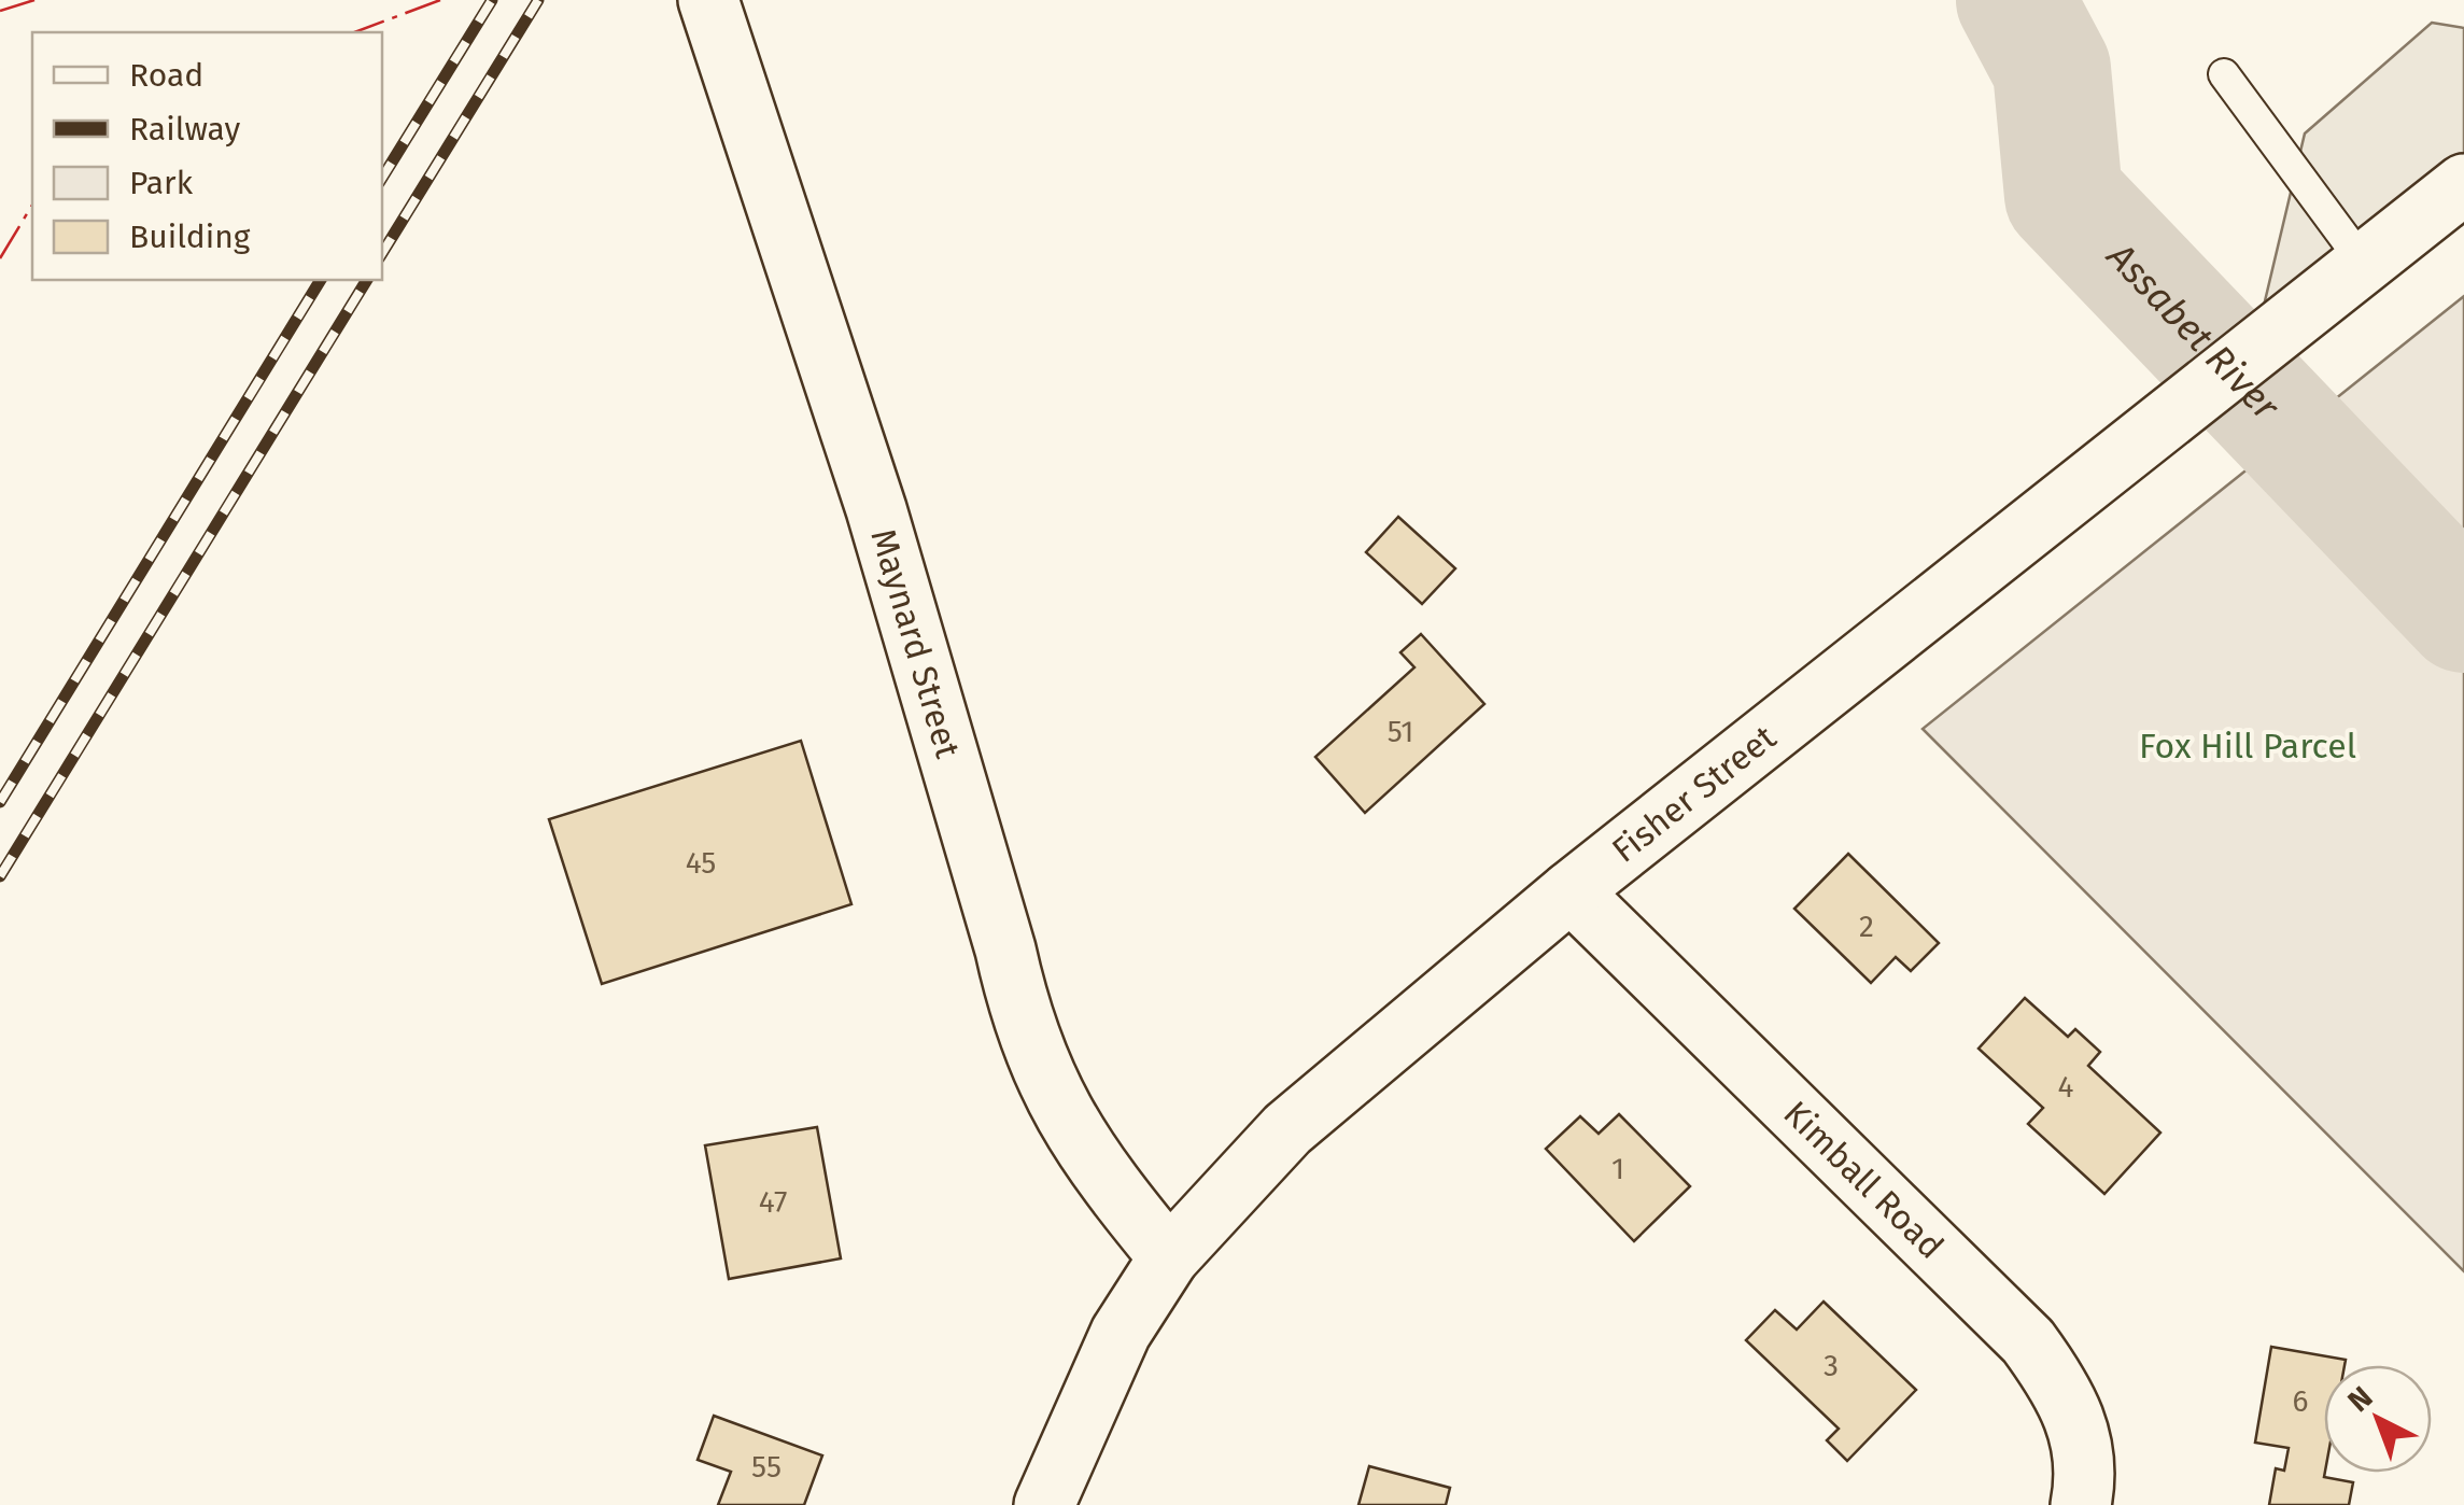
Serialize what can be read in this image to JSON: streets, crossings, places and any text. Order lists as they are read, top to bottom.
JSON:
{
  "streets": {
    "street": ["Maynard Street", "Fisher Street", "Kimball Road"]
  },
  "crossings": [
    ["Maynard Street", "Fisher Street"],
    ["Fisher Street", "Kimball Road"]
  ],
  "water": ["Assabet River"],
  "parks": ["Fox Hill Parcel"],
  "house_numbers": [
    "51",
    "45",
    "2",
    "4",
    "1",
    "47",
    "3",
    "6",
    "55"
  ],
  "legend": [
    "Road",
    "Railway",
    "Park",
    "Building"
  ],
  "north": "top left"
}
